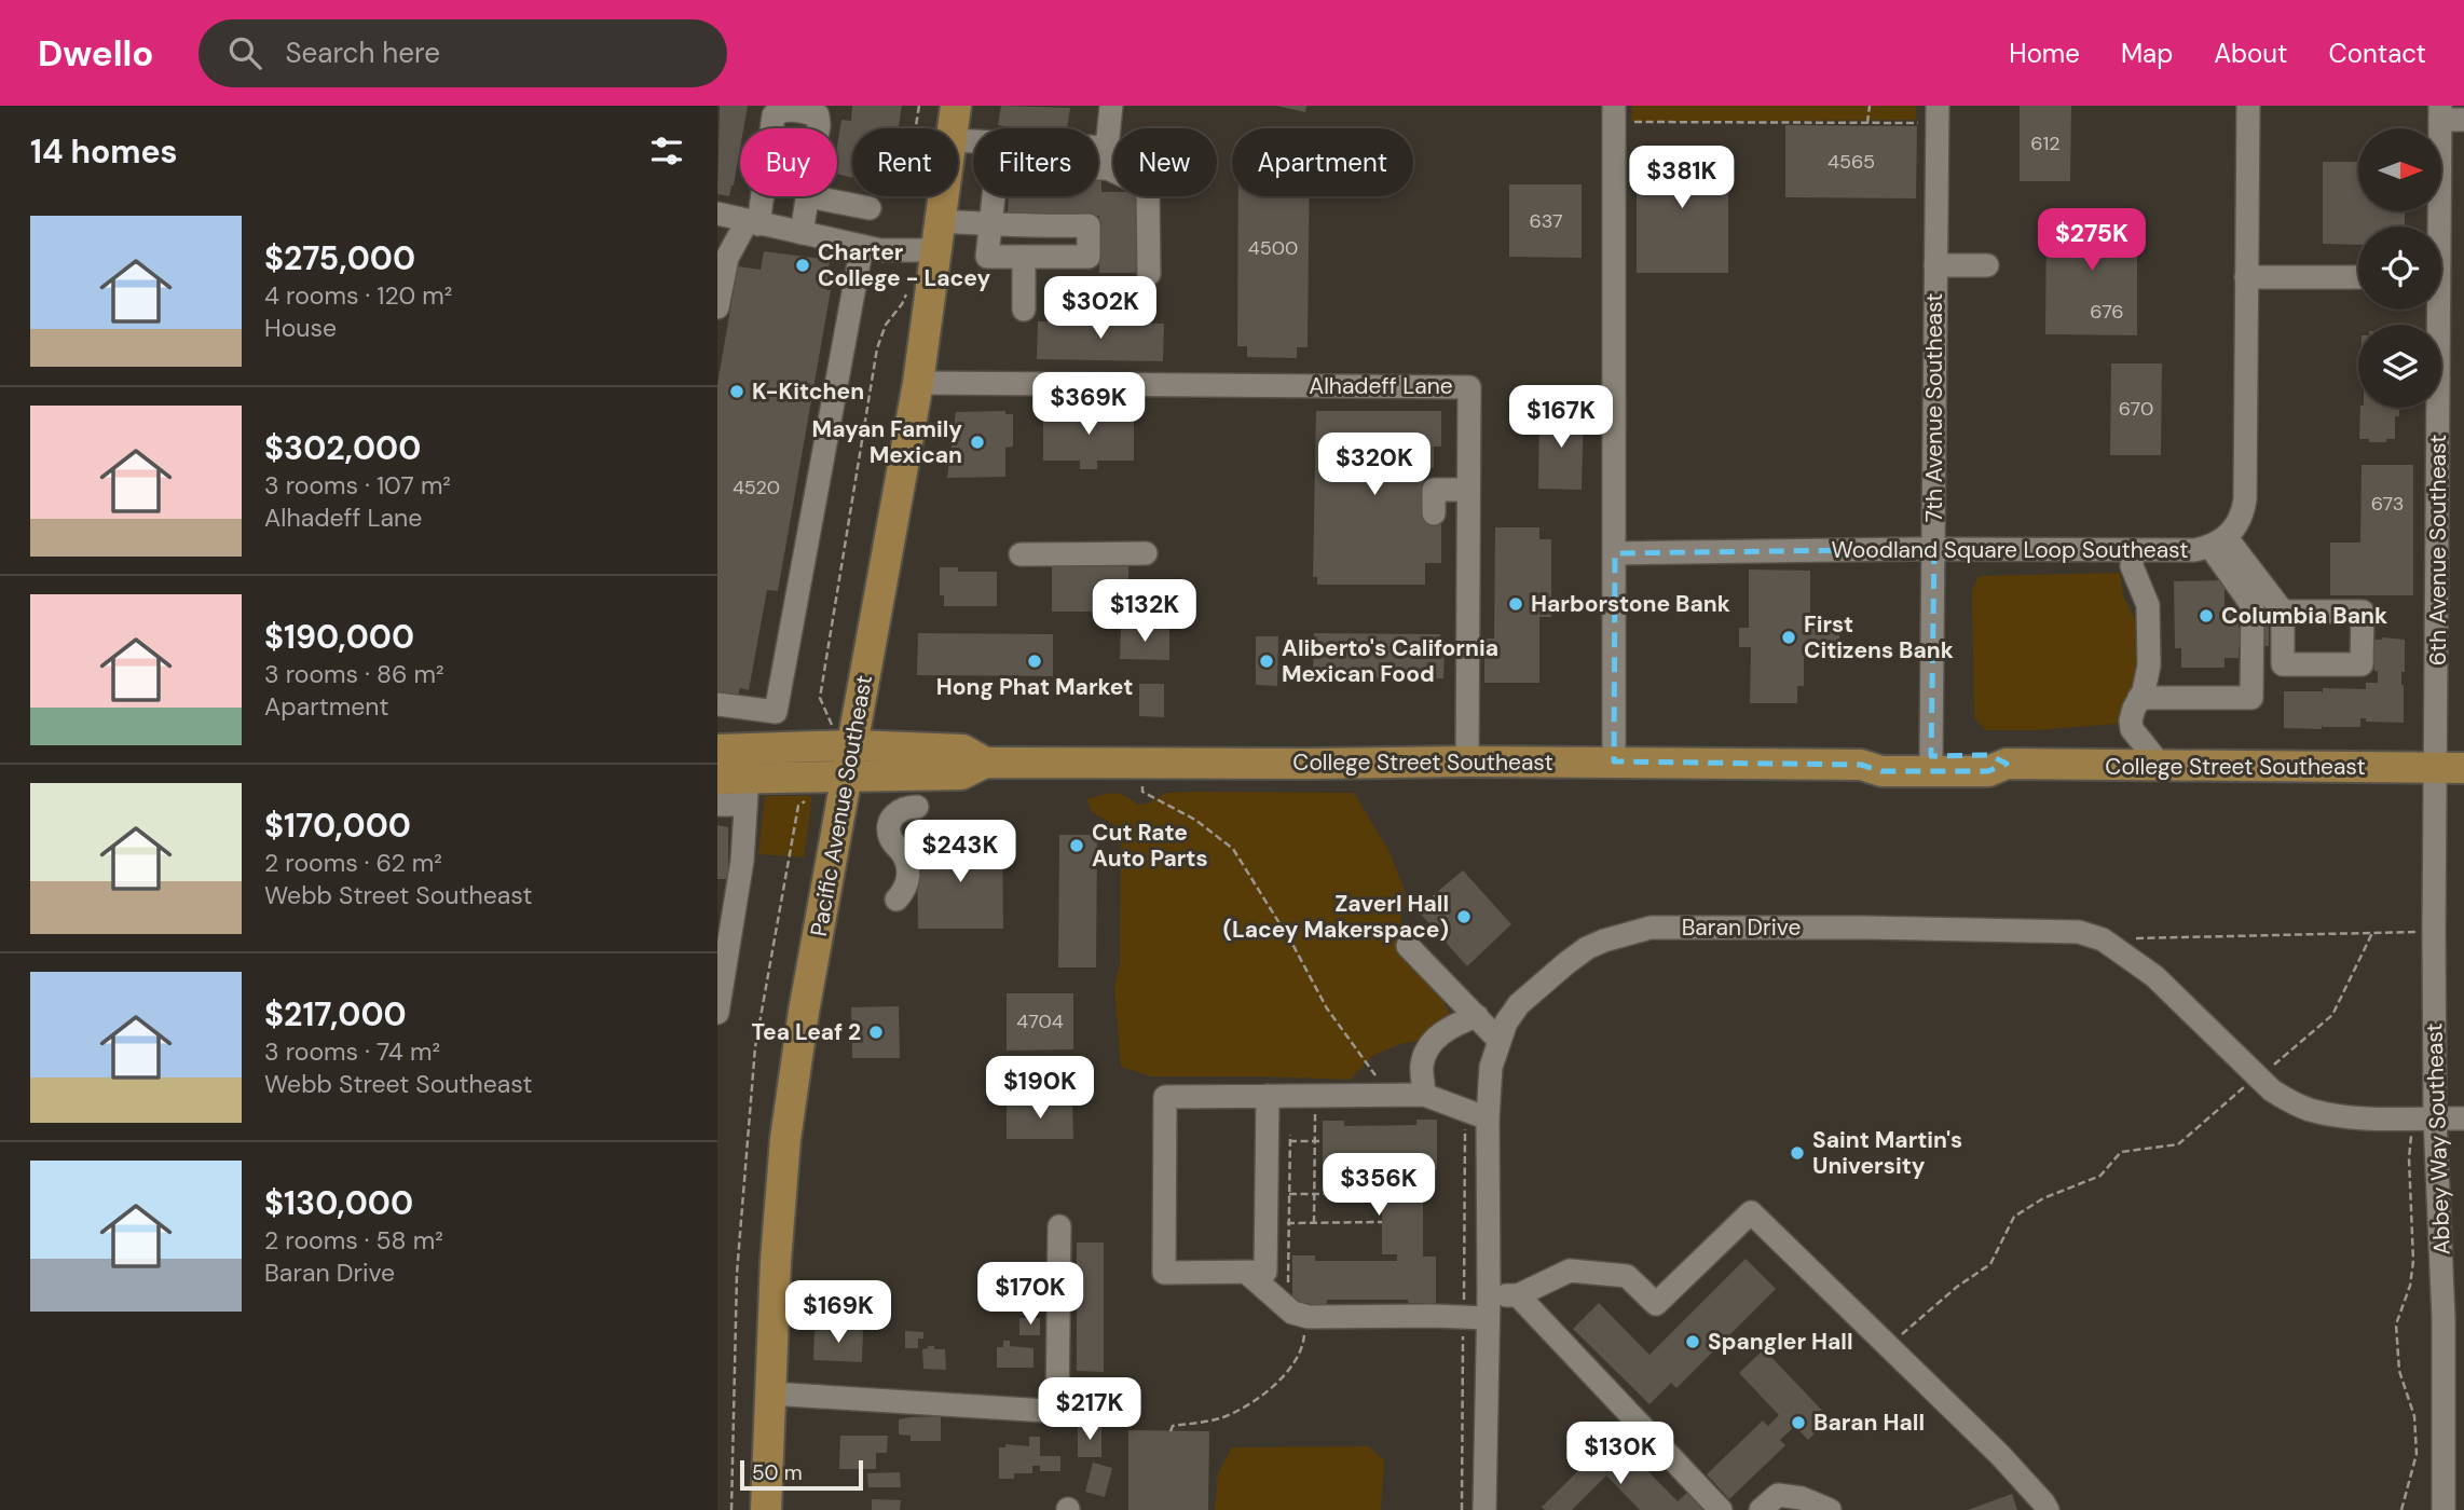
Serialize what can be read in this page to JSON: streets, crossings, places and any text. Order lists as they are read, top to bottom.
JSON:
{
  "streets": {
    "main road": ["College Street Southeast", "Pacific Avenue Southeast"],
    "street": [
      "Alhadeff Lane",
      "7th Avenue Southeast",
      "Woodland Square Loop Southeast",
      "6th Avenue Southeast",
      "Baran Drive",
      "Abbey Way Southeast"
    ]
  },
  "crossings": [
    ["Alhadeff Lane", "College Street Southeast"],
    ["Alhadeff Lane", "Pacific Avenue Southeast"],
    ["7th Avenue Southeast", "Woodland Square Loop Southeast"],
    ["7th Avenue Southeast", "College Street Southeast"],
    ["6th Avenue Southeast", "College Street Southeast"],
    ["6th Avenue Southeast", "Abbey Way Southeast"],
    ["College Street Southeast", "Pacific Avenue Southeast"],
    ["College Street Southeast", "Abbey Way Southeast"],
    ["Baran Drive", "Abbey Way Southeast"]
  ],
  "places": [
    "Charter College - Lacey",
    "K-Kitchen",
    "Mayan Family Mexican",
    "Harborstone Bank",
    "Columbia Bank",
    "First Citizens Bank",
    "Hong Phat Market",
    "Aliberto's California Mexican Food",
    "Cut Rate Auto Parts",
    "Zaverl Hall (Lacey Makerspace)",
    "Tea Leaf 2",
    "Saint Martin's University",
    "Spangler Hall",
    "Baran Hall"
  ],
  "house_numbers": [
    "612",
    "4565",
    "637",
    "4500",
    "676",
    "670",
    "4520",
    "673",
    "4704"
  ],
  "scale_bar": "50 m",
  "north": "right",
  "page": {
    "header": "Dwello",
    "search": "Search here",
    "nav": [
      "Home",
      "Map",
      "About",
      "Contact"
    ],
    "heading": "14 homes",
    "chip": [
      "Buy",
      "Rent",
      "Filters",
      "New",
      "Apartment"
    ],
    "price": [
      "$381K",
      "$275K",
      "$302K",
      "$369K",
      "$167K",
      "$320K",
      "$132K",
      "$243K",
      "$190K",
      "$356K",
      "$170K",
      "$169K",
      "$217K",
      "$130K"
    ],
    "list": [
      {
        "name": "$275,000",
        "note": "4 rooms · 120 m² · House"
      },
      {
        "name": "$302,000",
        "note": "3 rooms · 107 m² · Alhadeff Lane"
      },
      {
        "name": "$190,000",
        "note": "3 rooms · 86 m² · Apartment"
      },
      {
        "name": "$170,000",
        "note": "2 rooms · 62 m² · Webb Street Southeast"
      },
      {
        "name": "$217,000",
        "note": "3 rooms · 74 m² · Webb Street Southeast"
      },
      {
        "name": "$130,000",
        "note": "2 rooms · 58 m² · Baran Drive"
      }
    ],
    "scale": "50 m"
  }
}
